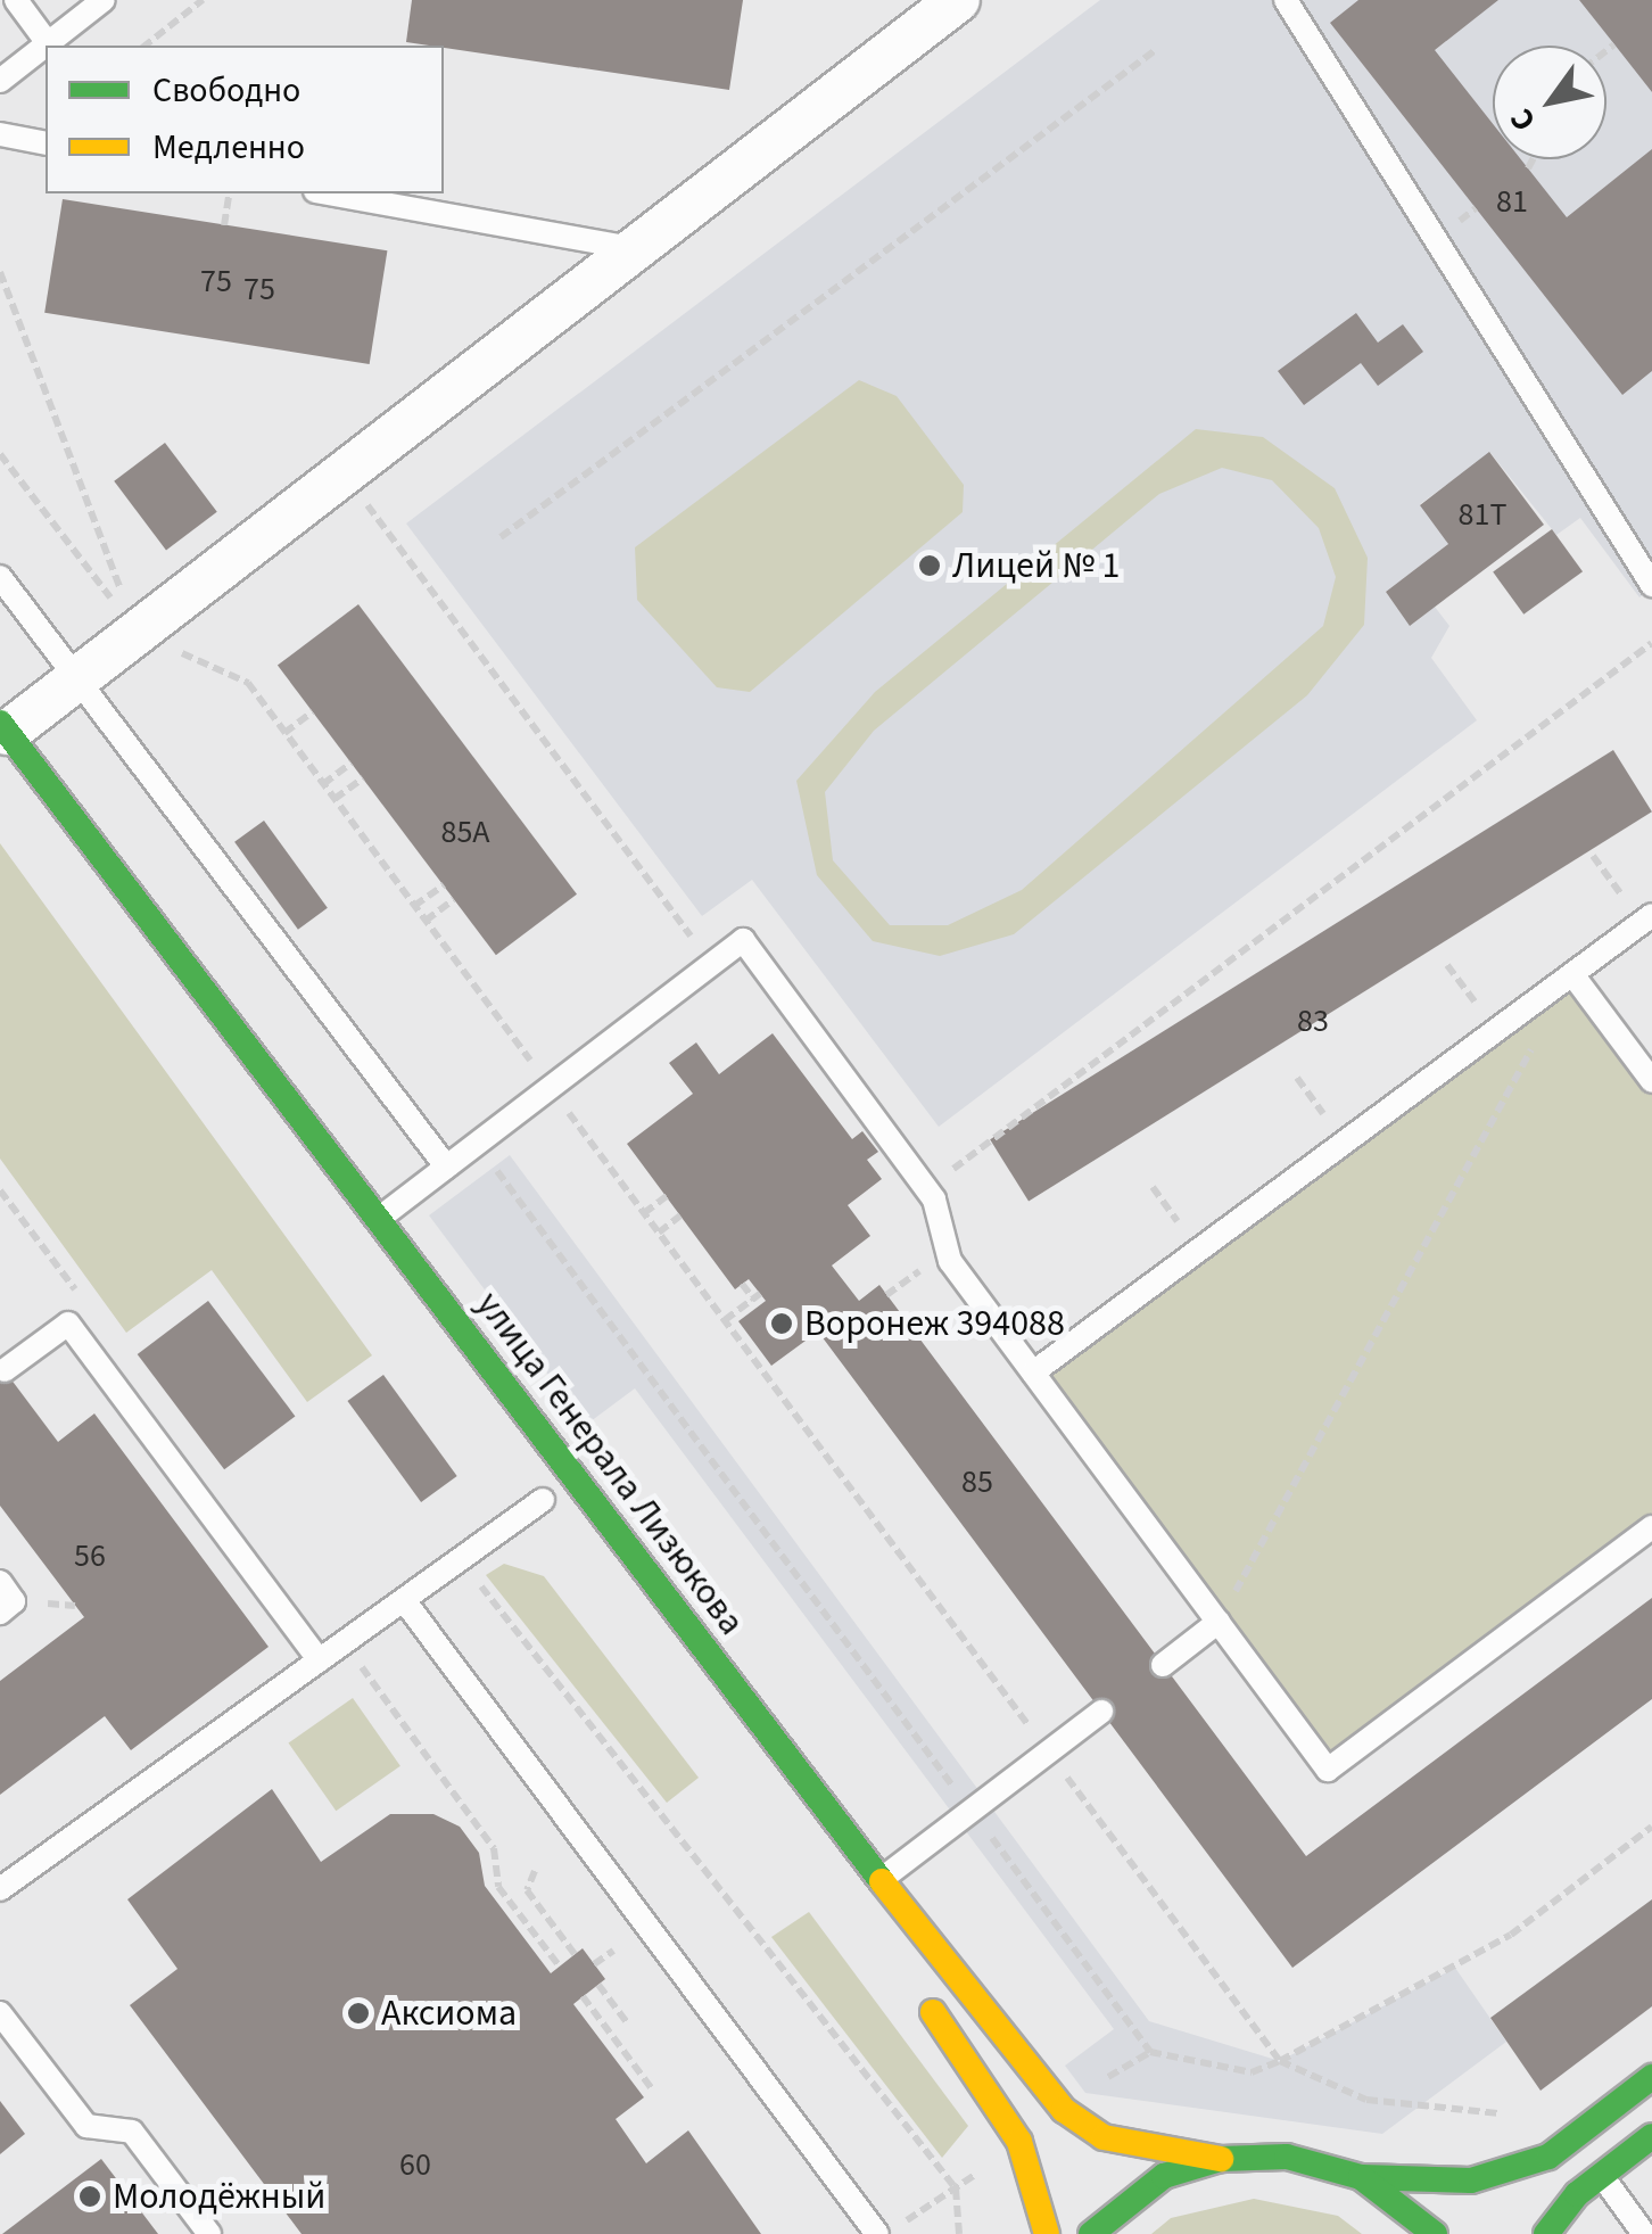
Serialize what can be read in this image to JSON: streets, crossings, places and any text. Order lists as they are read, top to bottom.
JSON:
{
  "streets": {
    "main road": ["улица Генерала Лизюкова"]
  },
  "places": [
    "Лицей № 1",
    "Воронеж 394088",
    "Аксиома",
    "Молодёжный"
  ],
  "house_numbers": [
    "81",
    "75",
    "75",
    "81Т",
    "85А",
    "83",
    "85",
    "56",
    "60"
  ],
  "legend": ["Свободно", "Медленно"],
  "north": "bottom left"
}
